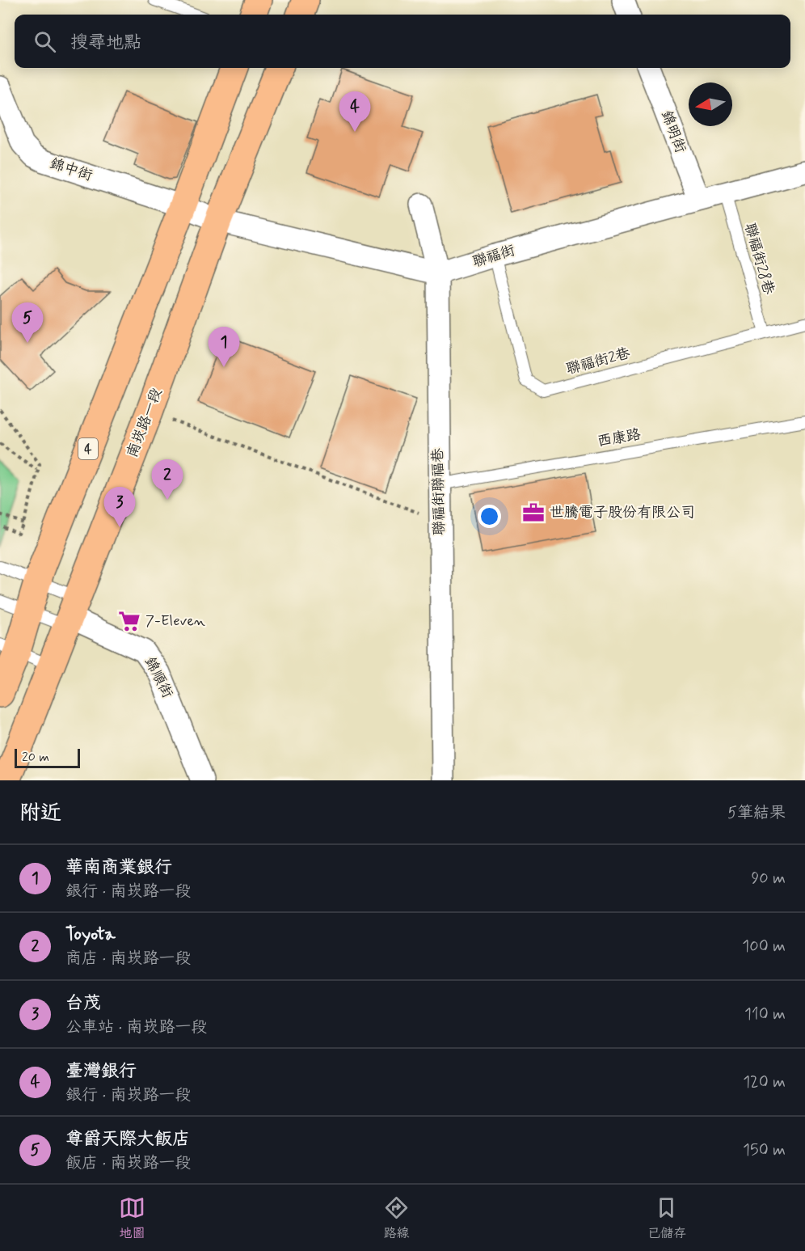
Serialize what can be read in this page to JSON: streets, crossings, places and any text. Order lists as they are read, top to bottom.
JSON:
{
  "streets": {
    "main road": ["南崁路一段", "4"],
    "street": [
      "錦明街",
      "錦中街",
      "聯福街",
      "聯福街聯福巷",
      "錦順街"
    ],
    "lane": ["聯福街28巷", "聯福街2巷", "西康路"]
  },
  "crossings": [
    ["錦明街", "聯福街"],
    ["錦中街", "4"],
    ["聯福街", "聯福街28巷"],
    ["聯福街", "聯福街2巷"],
    ["聯福街", "聯福街聯福巷"],
    ["聯福街28巷", "聯福街2巷"],
    ["南崁路一段", "錦順街"],
    ["西康路", "聯福街聯福巷"]
  ],
  "places": {
    "office": ["世騰電子股份有限公司"],
    "supermarket": ["7-Eleven"]
  },
  "scale_bar": "20 m",
  "north": "left",
  "page": {
    "search": "搜尋地點",
    "pins": [
      "4",
      "5",
      "1",
      "2",
      "3"
    ],
    "scale": "20 m",
    "heading": ["附近", "5筆結果"],
    "list": [
      {
        "mark": "1",
        "name": "華南商業銀行",
        "note": "銀行 · 南崁路一段",
        "value": "90 m"
      },
      {
        "mark": "2",
        "name": "Toyota",
        "note": "商店 · 南崁路一段",
        "value": "100 m"
      },
      {
        "mark": "3",
        "name": "台茂",
        "note": "公車站 · 南崁路一段",
        "value": "110 m"
      },
      {
        "mark": "4",
        "name": "臺灣銀行",
        "note": "銀行 · 南崁路一段",
        "value": "120 m"
      },
      {
        "mark": "5",
        "name": "尊爵天際大飯店",
        "note": "飯店 · 南崁路一段",
        "value": "150 m"
      }
    ],
    "nav": ["地圖", "路線", "已儲存"]
  }
}
